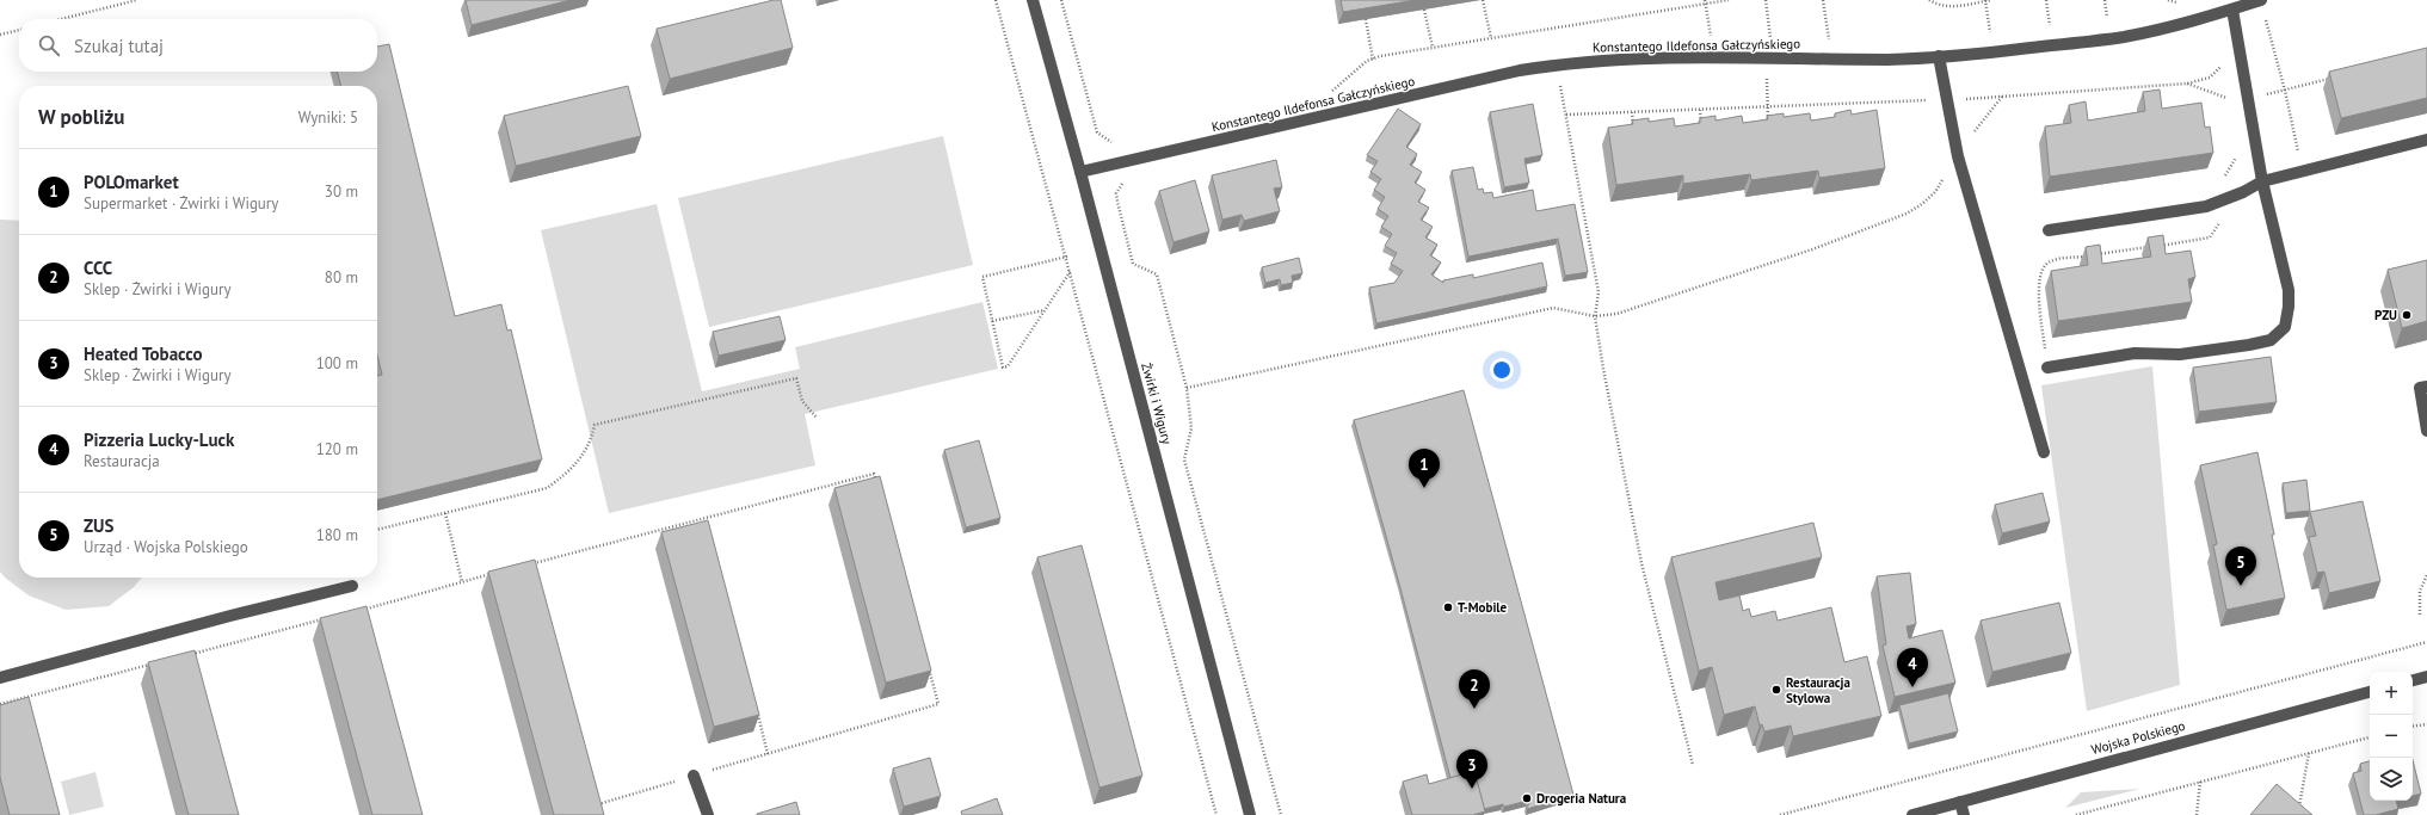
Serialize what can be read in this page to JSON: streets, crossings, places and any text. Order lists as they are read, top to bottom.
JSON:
{
  "streets": {
    "street": ["Konstantego Ildefonsa Gałczyńskiego", "Żwirki i Wigury", "Wojska Polskiego"]
  },
  "crossings": [
    ["Konstantego Ildefonsa Gałczyńskiego", "Żwirki i Wigury"]
  ],
  "places": [
    "PZU",
    "T-Mobile",
    "Restauracja Stylowa",
    "Drogeria Natura"
  ],
  "page": {
    "search": "Szukaj tutaj",
    "heading": ["W pobliżu", "Wyniki: 5"],
    "list": [
      {
        "mark": "1",
        "name": "POLOmarket",
        "note": "Supermarket · Żwirki i Wigury",
        "value": "30 m"
      },
      {
        "mark": "2",
        "name": "CCC",
        "note": "Sklep · Żwirki i Wigury",
        "value": "80 m"
      },
      {
        "mark": "3",
        "name": "Heated Tobacco",
        "note": "Sklep · Żwirki i Wigury",
        "value": "100 m"
      },
      {
        "mark": "4",
        "name": "Pizzeria Lucky-Luck",
        "note": "Restauracja",
        "value": "120 m"
      },
      {
        "mark": "5",
        "name": "ZUS",
        "note": "Urząd · Wojska Polskiego",
        "value": "180 m"
      }
    ],
    "pins": [
      "1",
      "5",
      "4",
      "2",
      "3"
    ],
    "map_buttons": ["+", "−"]
  }
}
